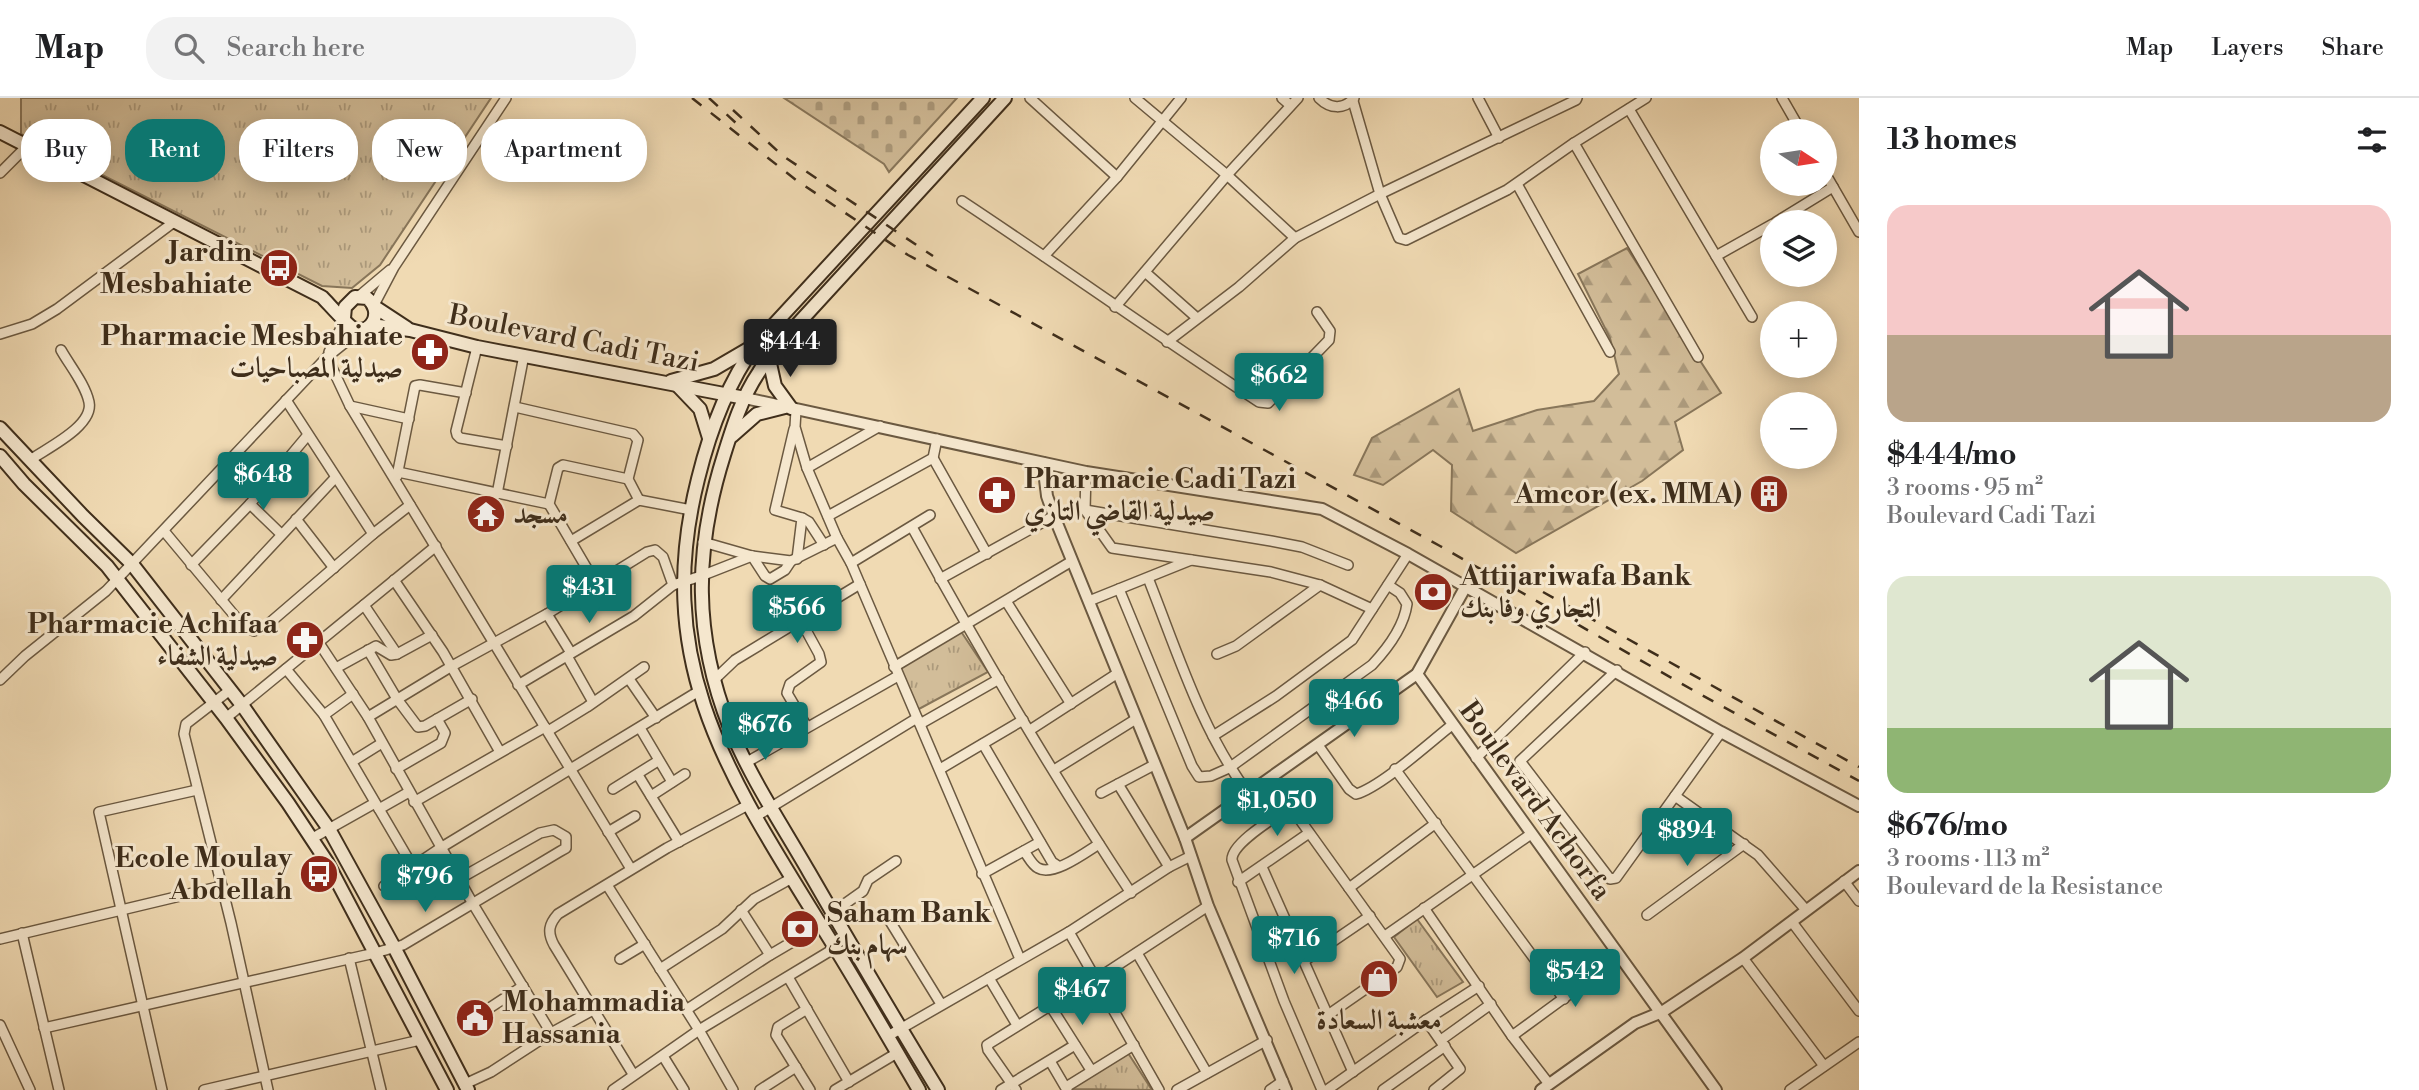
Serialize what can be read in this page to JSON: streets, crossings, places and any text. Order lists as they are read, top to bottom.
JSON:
{
  "streets": {
    "main road": ["Boulevard Cadi Tazi"],
    "street": ["Boulevard Achorfa"]
  },
  "places": {
    "bus stop": ["Jardin Mesbahiate", "Ecole Moulay Abdellah"],
    "pharmacy": ["Pharmacie Mesbahiate صيدلية المصباحيات", "Pharmacie Cadi Tazi صيدلية القاضي التازي", "Pharmacie Achifaa صيدلية الشفاء"],
    "building": ["Amcor (ex. MMA)"],
    "temple": ["مسجد"],
    "bank": ["Attijariwafa Bank التجاري وفا بنك", "Saham Bank سهام بنك"],
    "shop": ["معشبة السعادة"],
    "public building": ["Mohammadia Hassania"]
  },
  "north": "right",
  "page": {
    "header": "Map",
    "search": "Search here",
    "nav": ["Map", "Layers", "Share"],
    "heading": "13 homes",
    "map_buttons": ["+", "−"],
    "chip": [
      "Buy",
      "Rent",
      "Filters",
      "New",
      "Apartment"
    ],
    "list": [
      {
        "name": "$444/mo",
        "note": "3 rooms · 95 m² · Boulevard Cadi Tazi"
      },
      {
        "name": "$676/mo",
        "note": "3 rooms · 113 m² · Boulevard de la Resistance"
      }
    ],
    "price": [
      "$444",
      "$662",
      "$648",
      "$431",
      "$566",
      "$466",
      "$676",
      "$1,050",
      "$894",
      "$796",
      "$716",
      "$542",
      "$467"
    ]
  }
}
